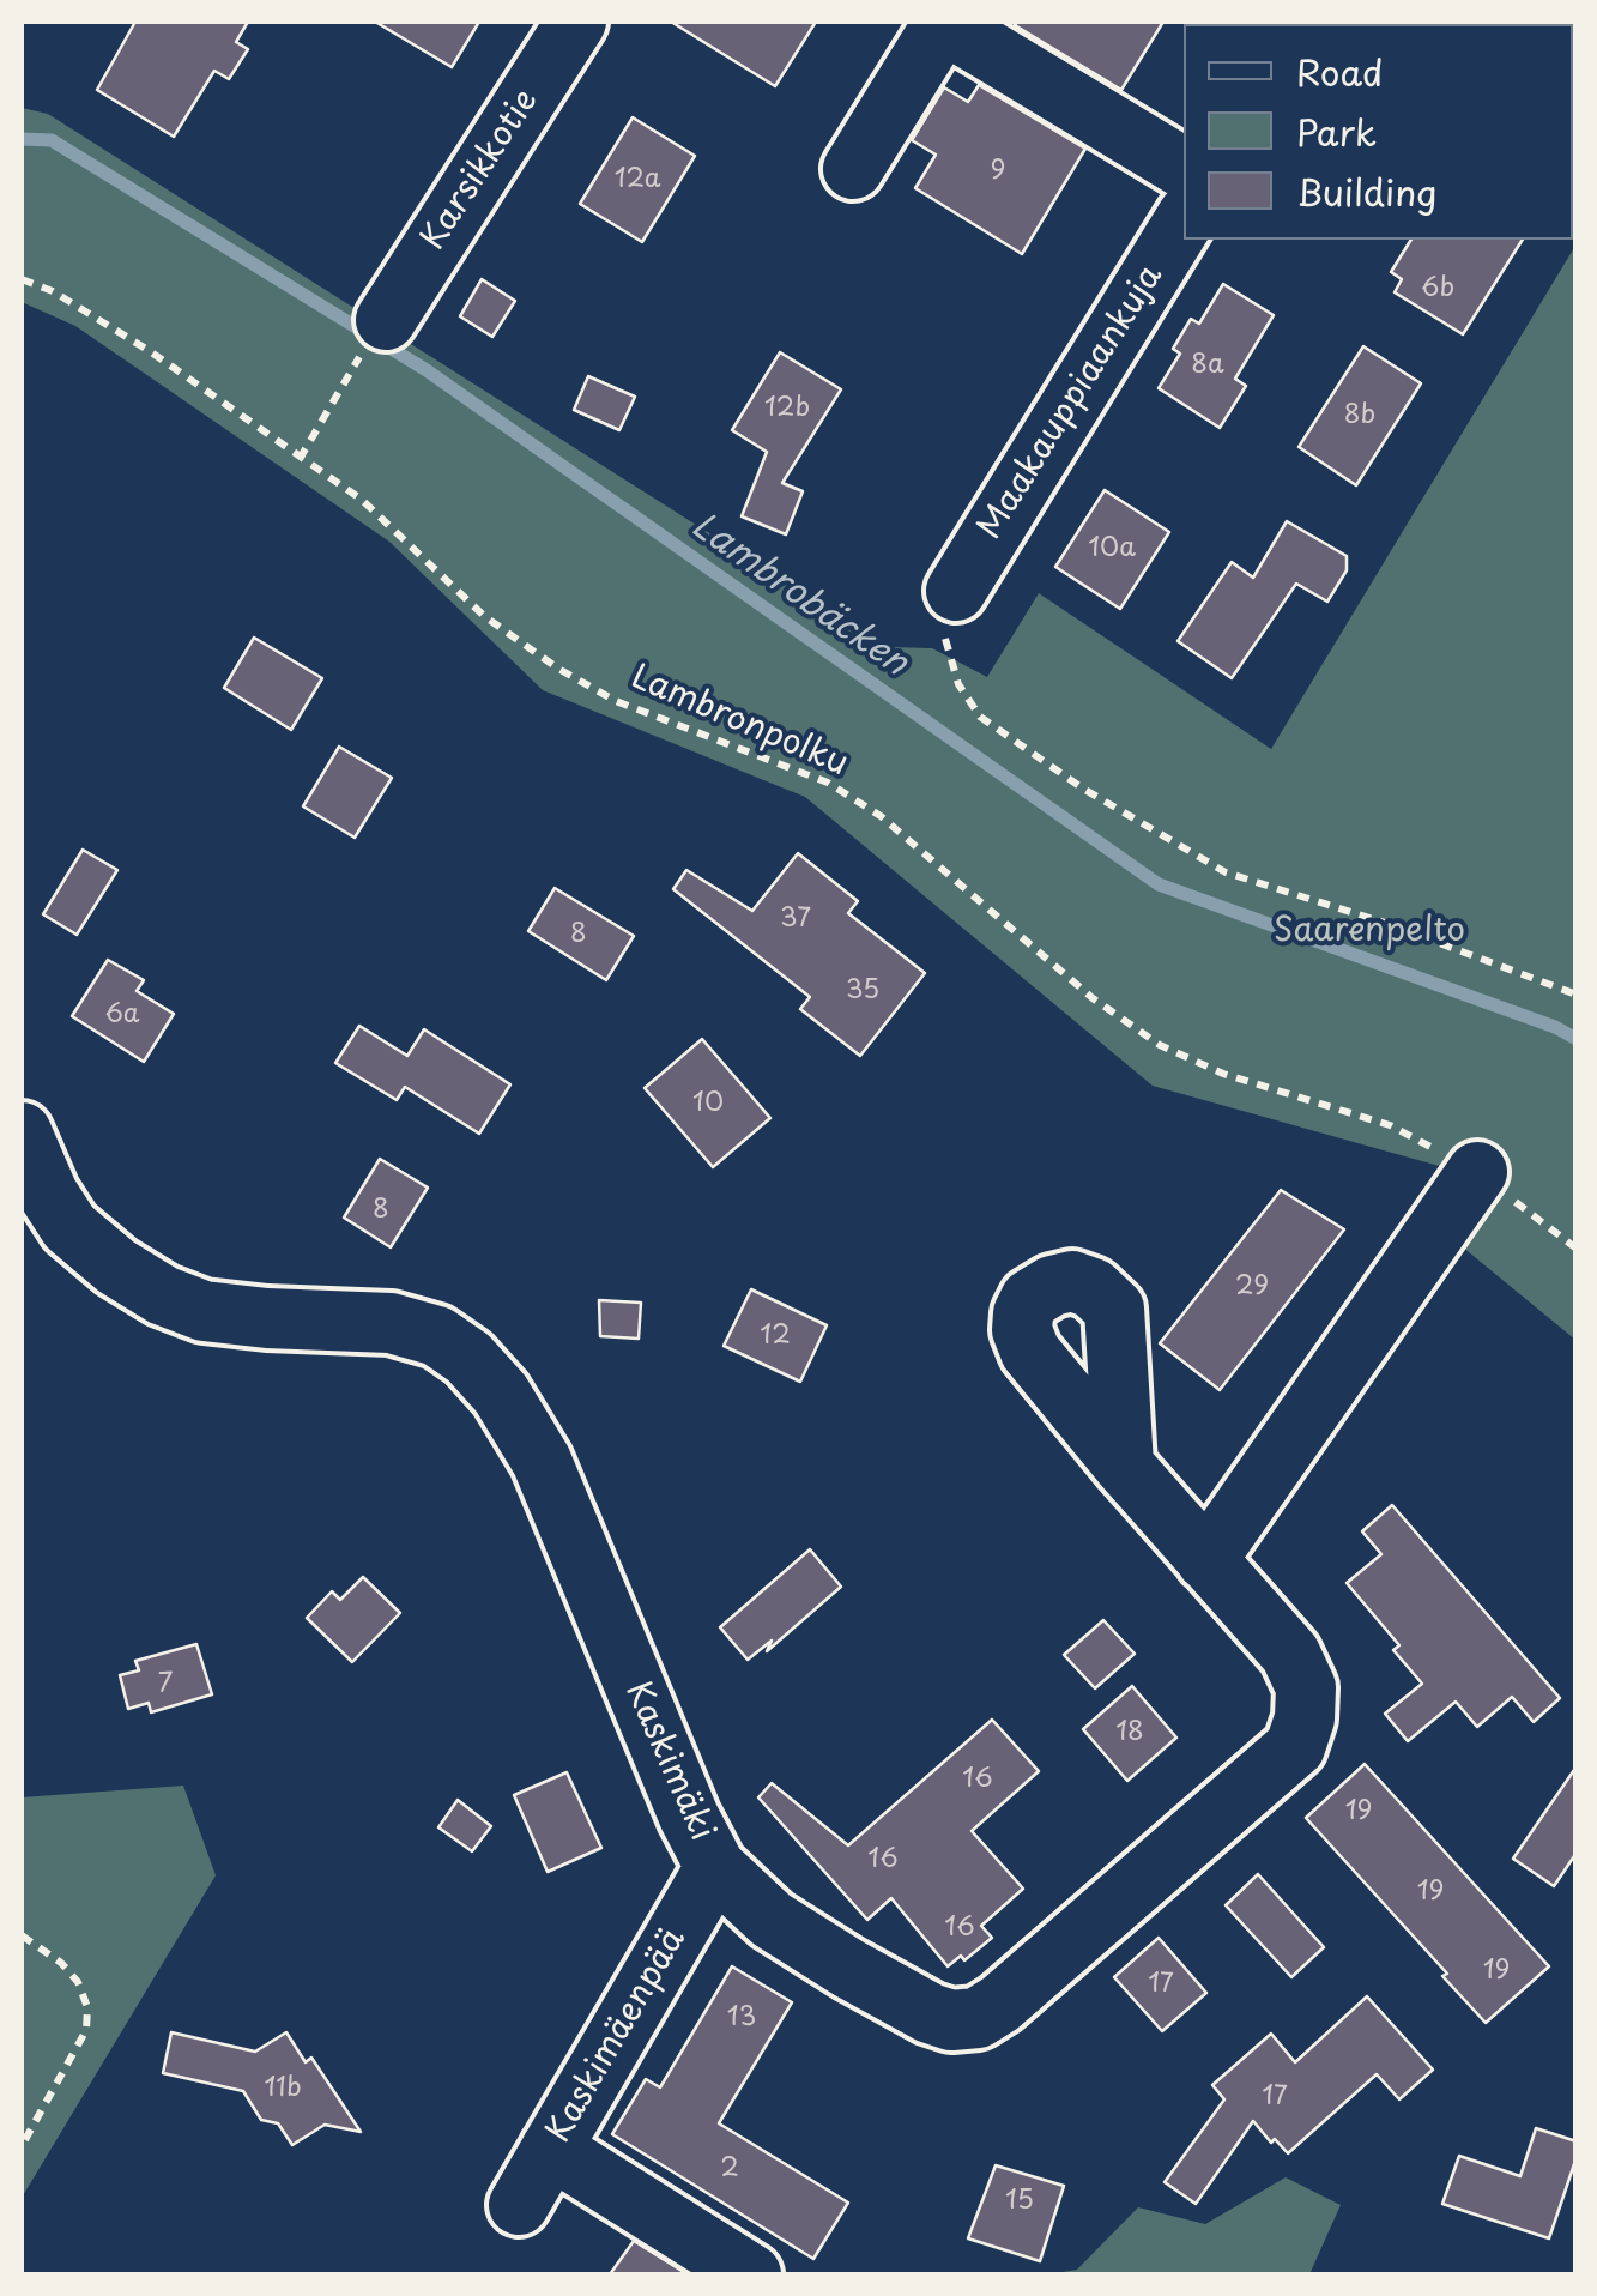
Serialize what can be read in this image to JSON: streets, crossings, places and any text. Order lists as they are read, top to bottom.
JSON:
{
  "streets": {
    "street": [
      "Karsikkotie",
      "Maakauppiaankuja",
      "Kaskimäki",
      "Kaskimäenpää"
    ],
    "path": ["Lambronpolku"]
  },
  "crossings": [
    ["Kaskimäki", "Kaskimäenpää"]
  ],
  "water": ["Lambrobäcken"],
  "parks": ["Saarenpelto"],
  "house_numbers": [
    "9",
    "12a",
    "6b",
    "8a",
    "12b",
    "8b",
    "10a",
    "37",
    "8",
    "35",
    "6a",
    "10",
    "8",
    "29",
    "12",
    "7",
    "18",
    "16",
    "19",
    "16",
    "19",
    "16",
    "19",
    "17",
    "13",
    "11b",
    "17",
    "2",
    "15"
  ],
  "legend": ["Road", "Park", "Building"]
}
